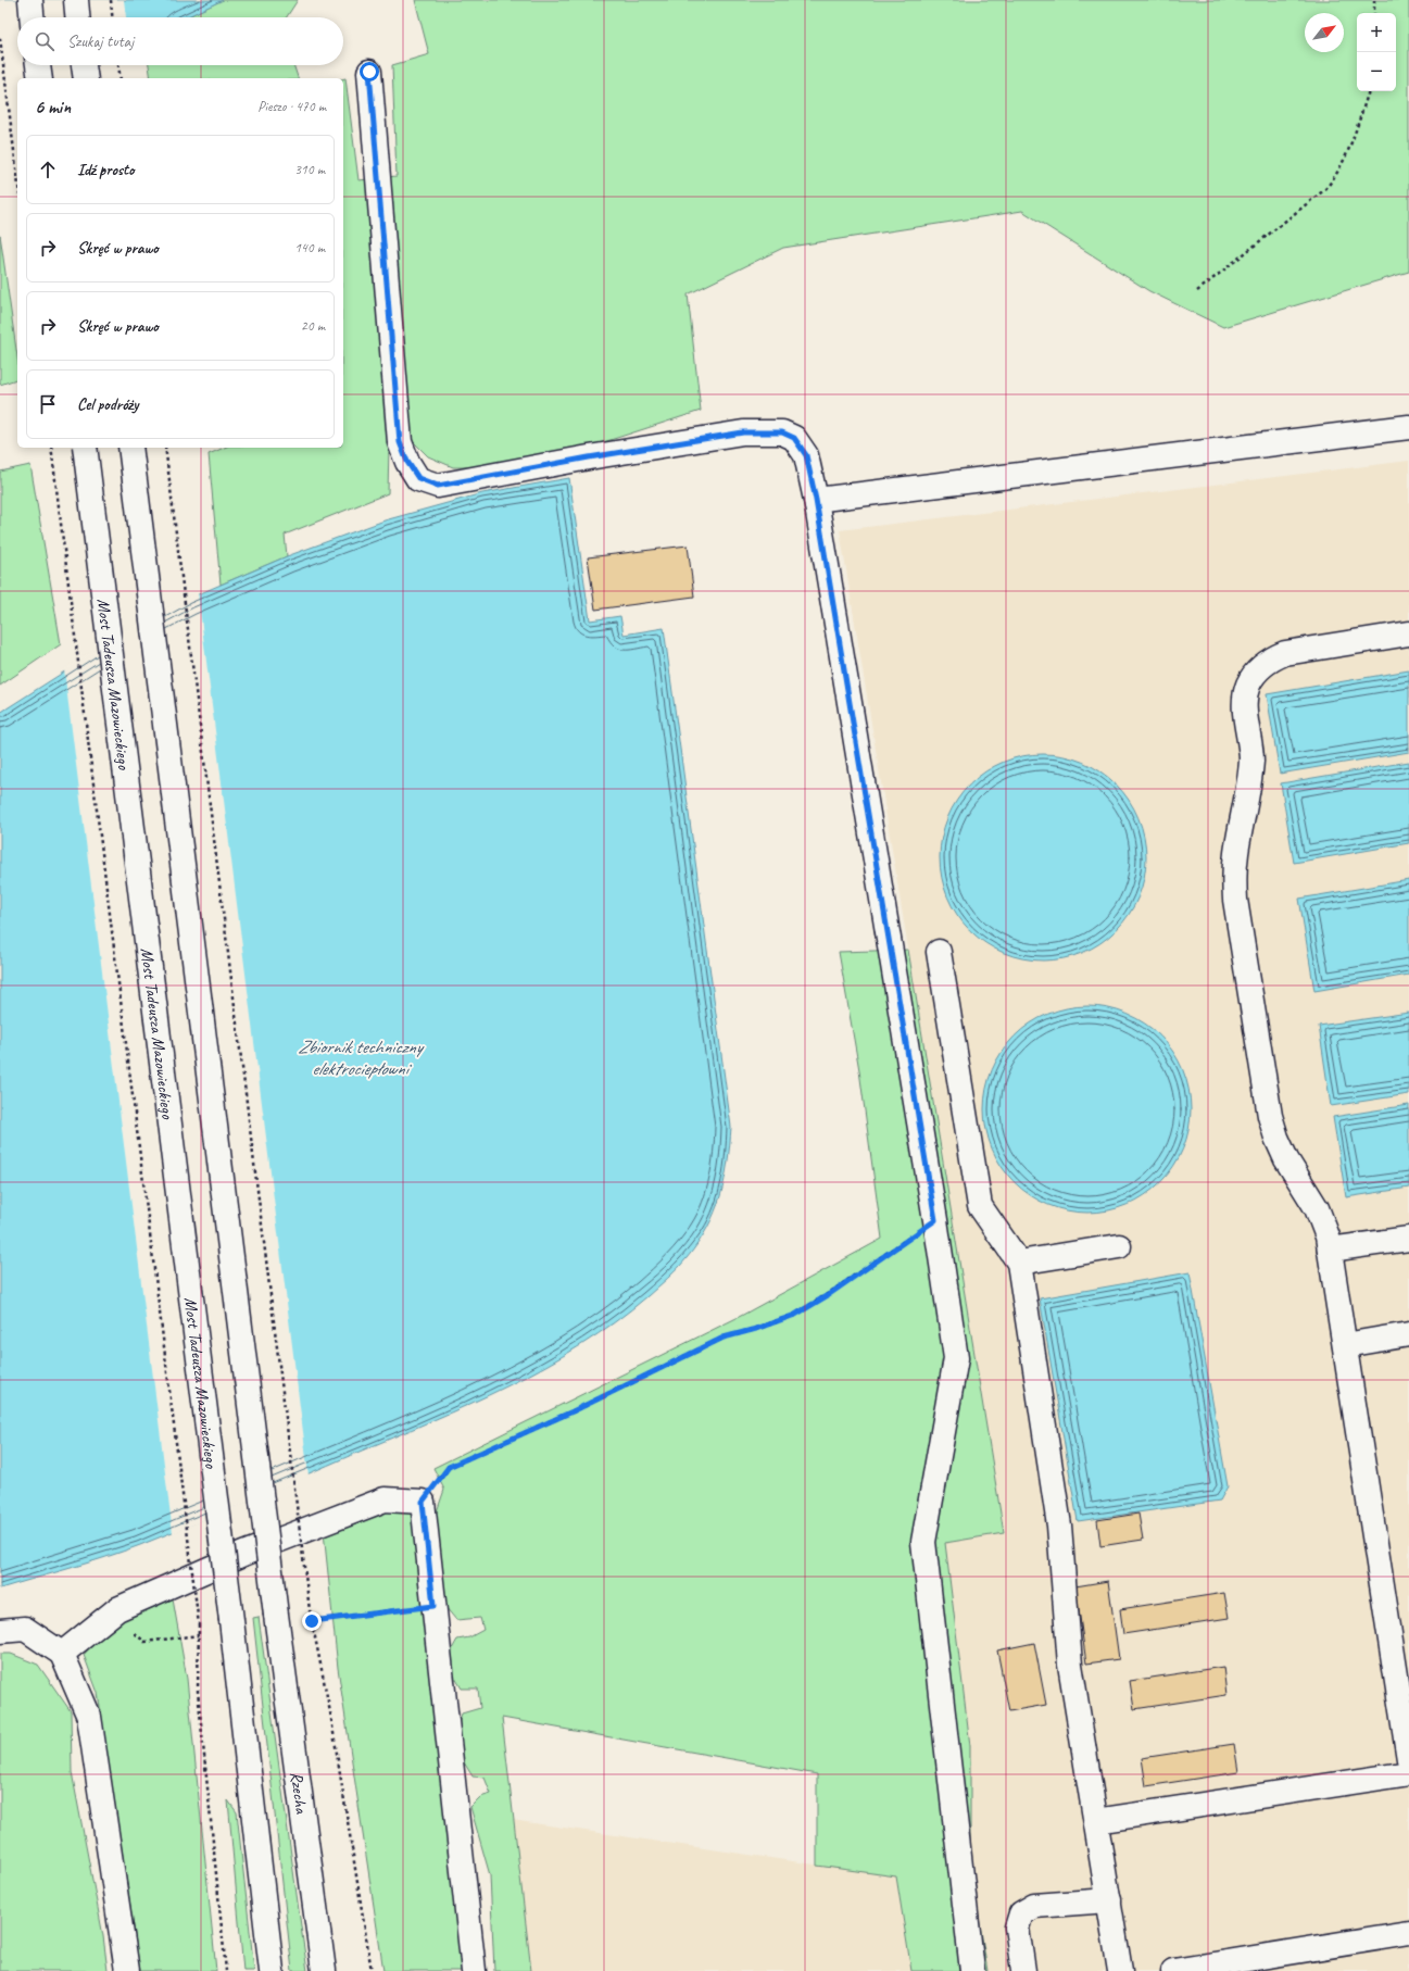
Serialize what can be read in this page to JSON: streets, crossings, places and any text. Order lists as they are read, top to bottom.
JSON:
{
  "streets": {
    "main road": ["Most Tadeusza Mazowieckiego", "Rzecha"]
  },
  "water": ["Zbiornik techniczny elektrociepłowni"],
  "north": "top right",
  "page": {
    "map_buttons": ["+", "−"],
    "search": "Szukaj tutaj",
    "heading": ["6 min", "Pieszo · 470 m"],
    "list": [
      ["Idź prosto", "310 m"],
      ["Skręć w prawo", "140 m"],
      ["Skręć w prawo", "20 m"],
      "Cel podróży"
    ]
  }
}
